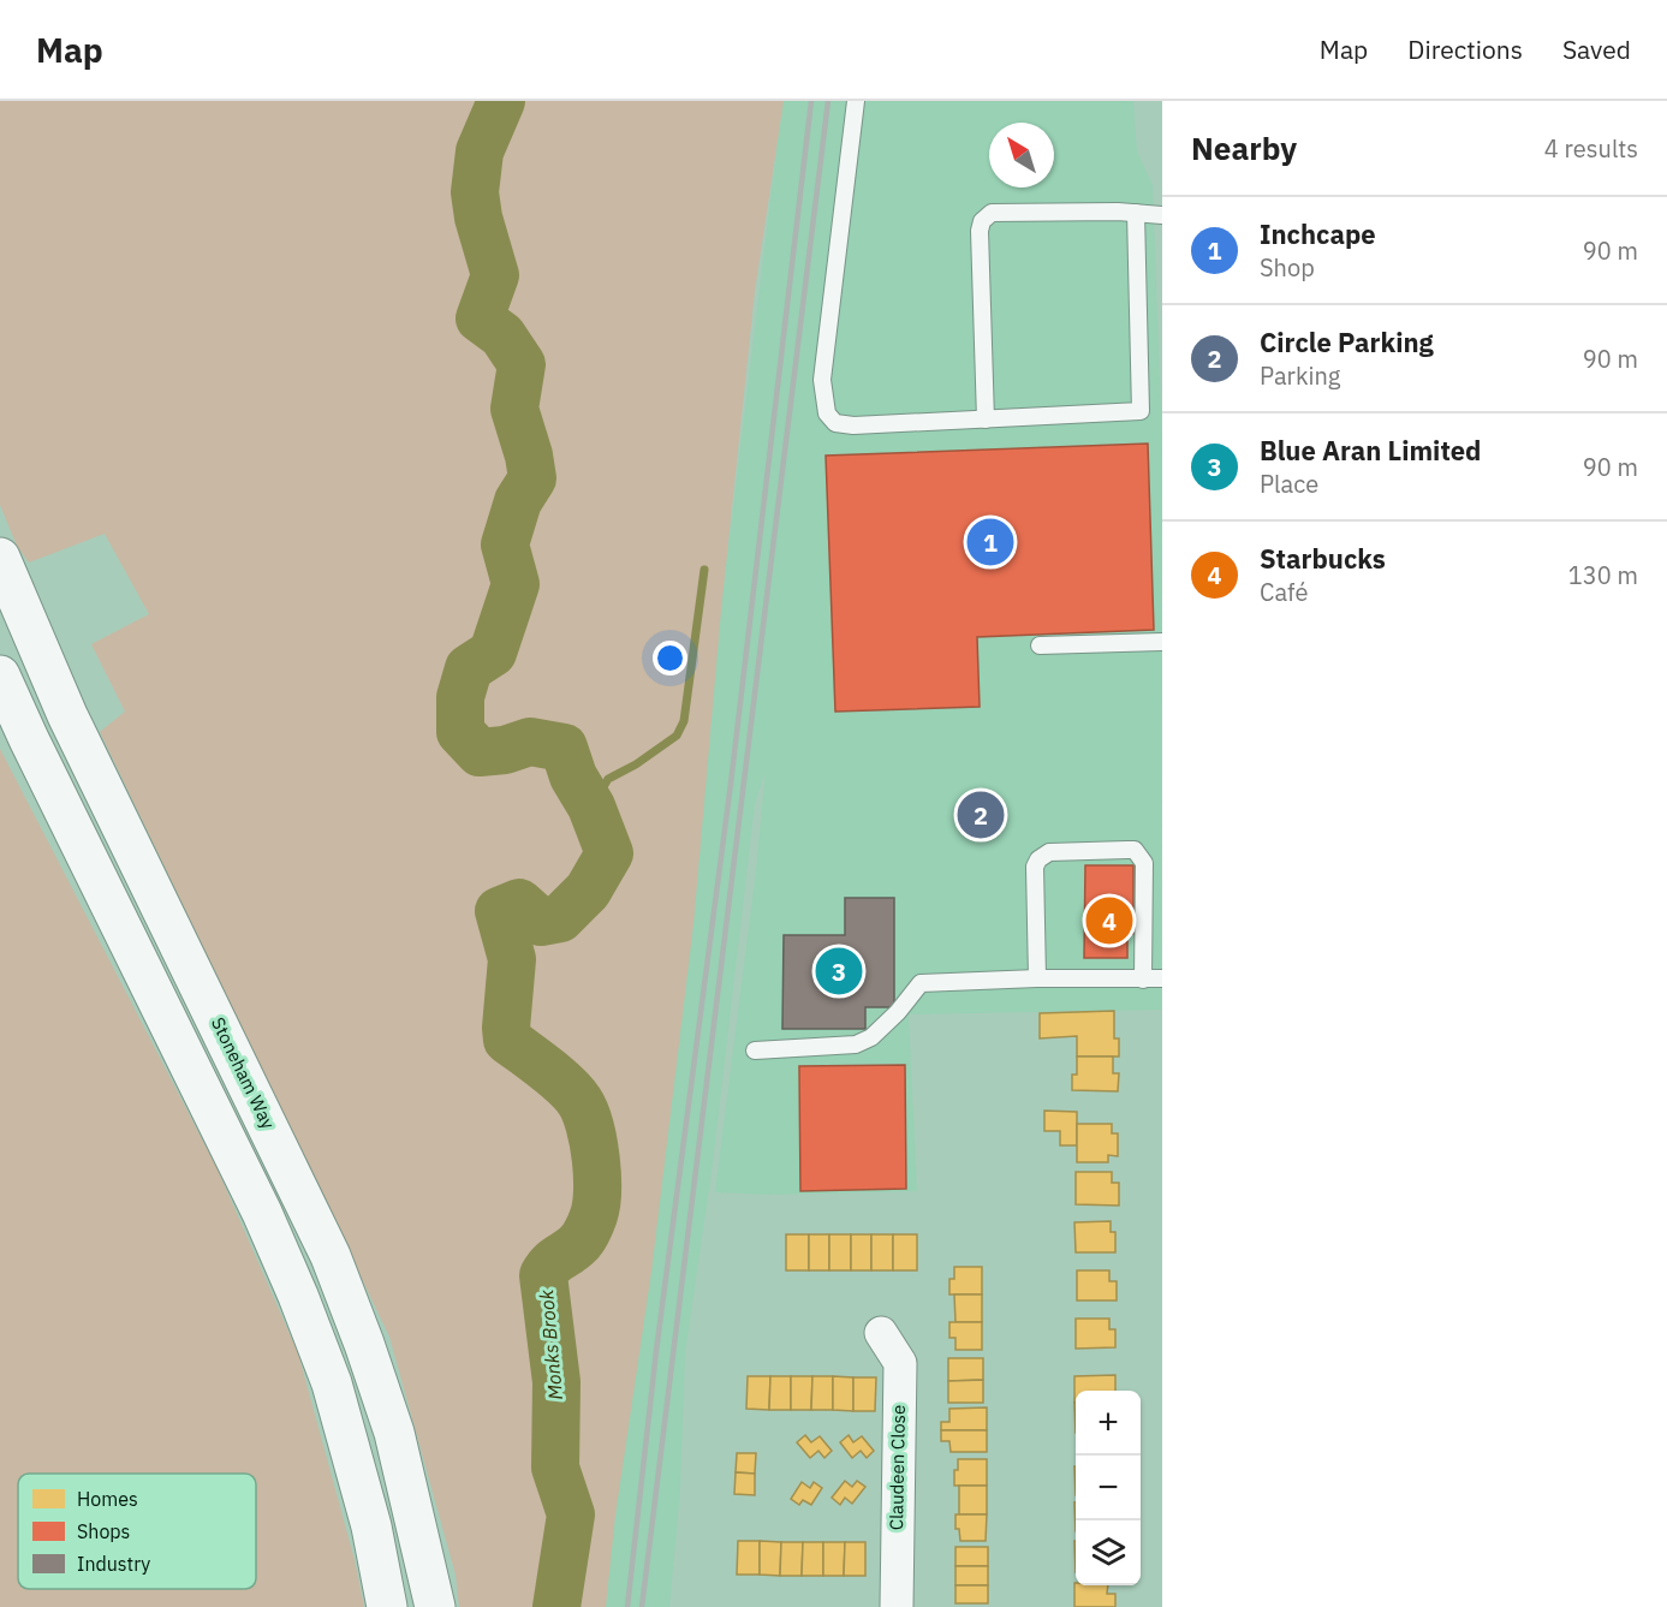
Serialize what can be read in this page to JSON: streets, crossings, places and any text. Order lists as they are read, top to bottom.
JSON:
{
  "streets": {
    "main road": ["Stoneham Way"],
    "street": ["Claudeen Close"]
  },
  "water": ["Monks Brook"],
  "legend": ["Homes", "Shops", "Industry"],
  "north": "top left",
  "page": {
    "header": "Map",
    "nav": ["Map", "Directions", "Saved"],
    "heading": ["Nearby", "4 results"],
    "list": [
      {
        "mark": "1",
        "name": "Inchcape",
        "note": "Shop",
        "value": "90 m"
      },
      {
        "mark": "2",
        "name": "Circle Parking",
        "note": "Parking",
        "value": "90 m"
      },
      {
        "mark": "3",
        "name": "Blue Aran Limited",
        "note": "Place",
        "value": "90 m"
      },
      {
        "mark": "4",
        "name": "Starbucks",
        "note": "Café",
        "value": "130 m"
      }
    ],
    "pins": [
      "1",
      "2",
      "4",
      "3"
    ],
    "map_buttons": ["+", "−"]
  }
}
